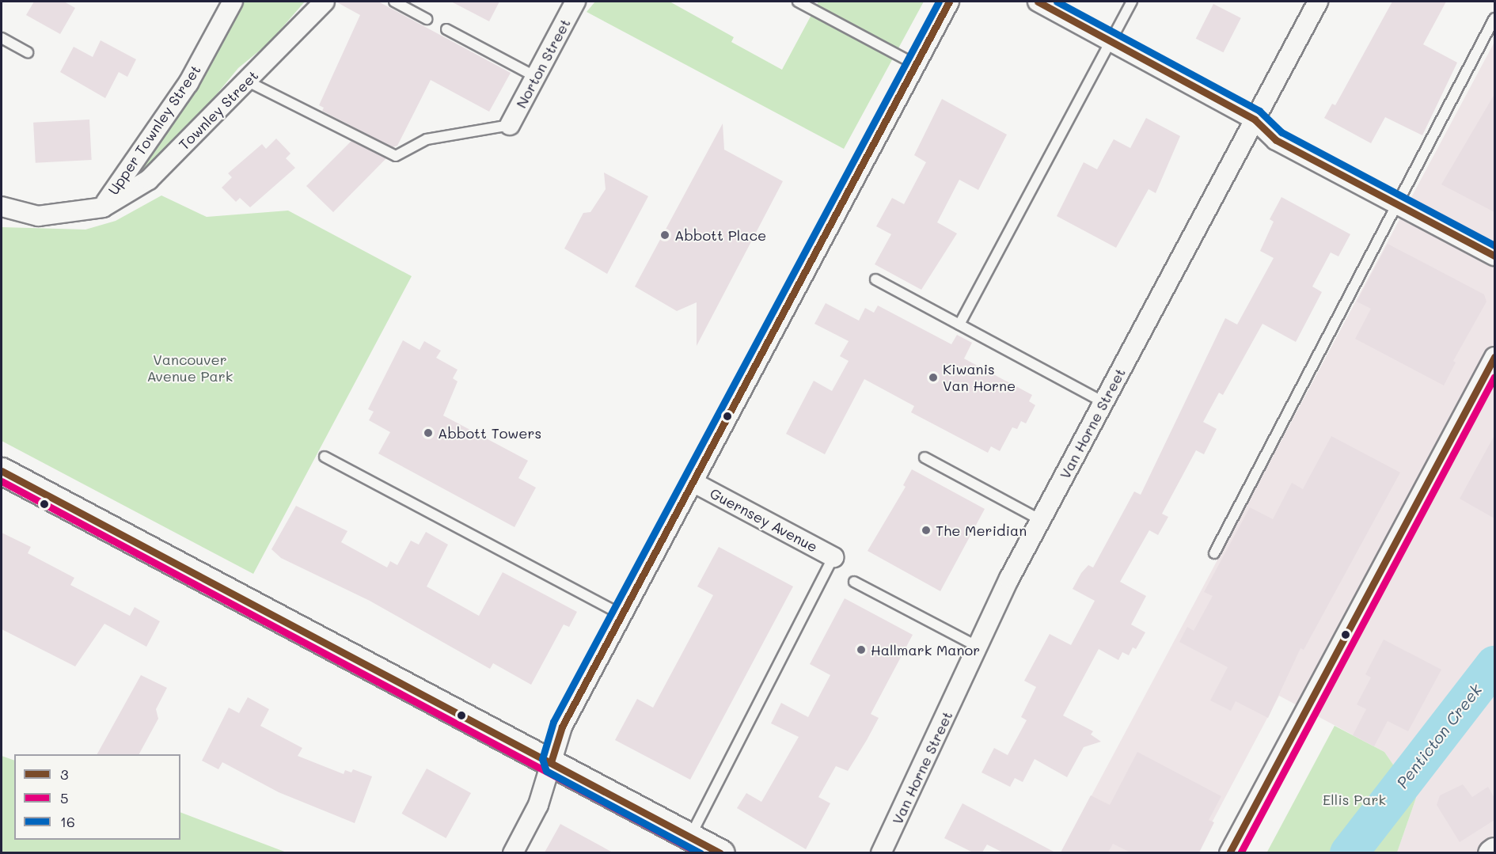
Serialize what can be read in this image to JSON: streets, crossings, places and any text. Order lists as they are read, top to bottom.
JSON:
{
  "streets": {
    "street": [
      "Norton Street",
      "Townley Street",
      "Upper Townley Street",
      "Van Horne Street",
      "Guernsey Avenue"
    ]
  },
  "crossings": [
    ["Townley Street", "Upper Townley Street"]
  ],
  "water": ["Penticton Creek"],
  "parks": ["Vancouver Avenue Park", "Ellis Park"],
  "places": [
    "Abbott Place",
    "Kiwanis Van Horne",
    "Abbott Towers",
    "The Meridian",
    "Hallmark Manor"
  ],
  "lines": ["transit line 3", "transit line 16", "transit line 5"],
  "legend": ["3", "5", "16"]
}
